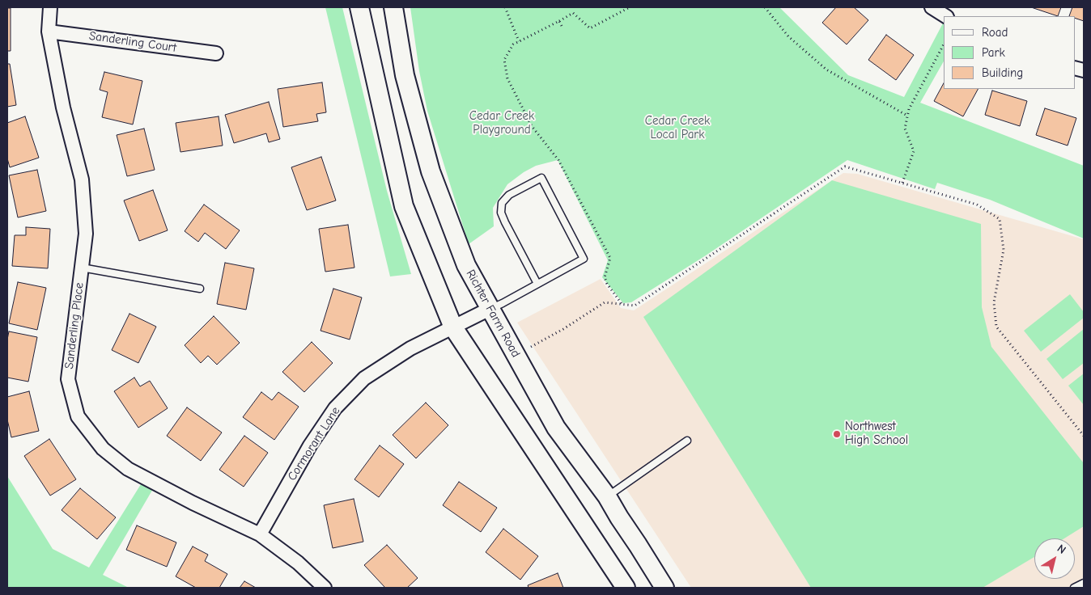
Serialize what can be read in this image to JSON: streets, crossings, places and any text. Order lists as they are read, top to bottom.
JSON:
{
  "streets": {
    "main road": ["Richter Farm Road"],
    "street": ["Sanderling Court", "Sanderling Place", "Cormorant Lane"]
  },
  "crossings": [
    ["Sanderling Court", "Sanderling Place"],
    ["Richter Farm Road", "Cormorant Lane"],
    ["Sanderling Place", "Cormorant Lane"]
  ],
  "parks": ["Cedar Creek Playground", "Cedar Creek Local Park"],
  "places": ["Northwest High School"],
  "legend": ["Road", "Park", "Building"],
  "north": "top right"
}
